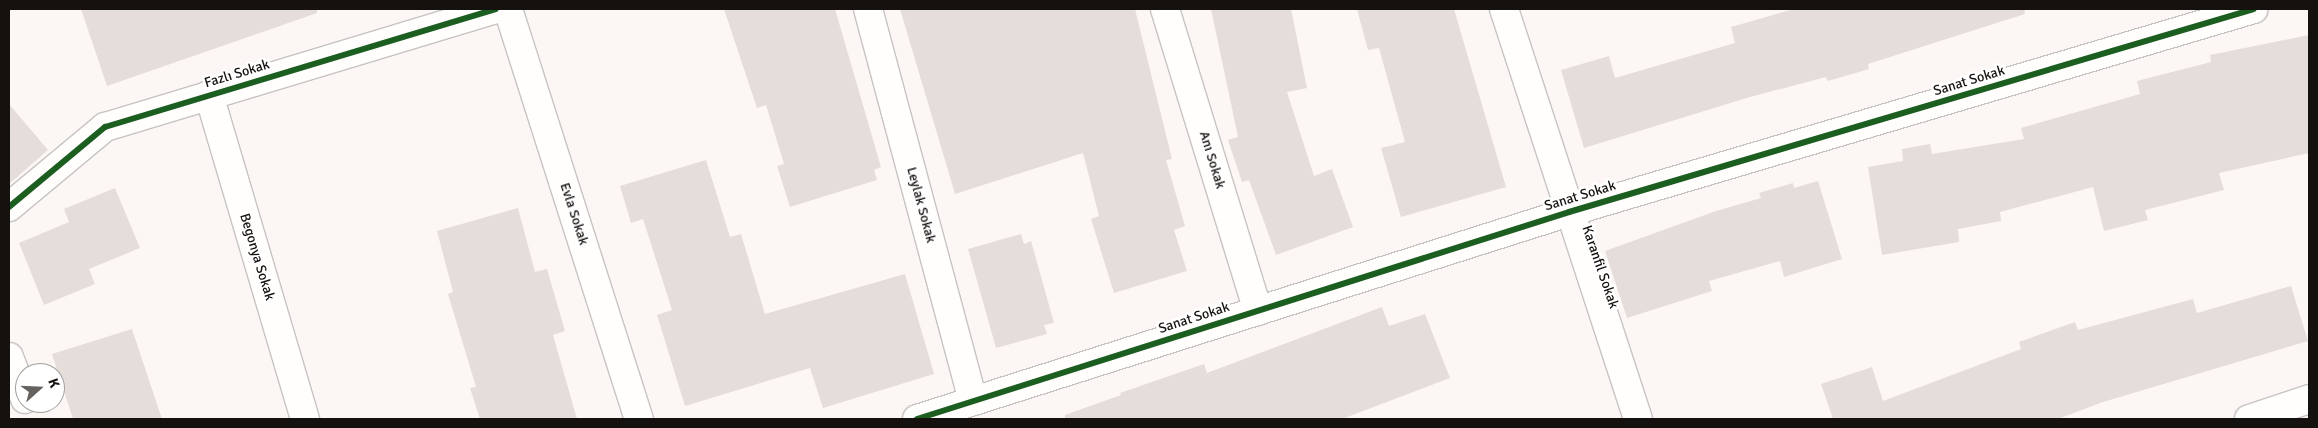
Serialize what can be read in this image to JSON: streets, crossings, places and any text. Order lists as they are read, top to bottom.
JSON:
{
  "streets": {
    "street": [
      "Fazlı Sokak",
      "Sanat Sokak",
      "Anı Sokak",
      "Leylak Sokak",
      "Evla Sokak",
      "Begonya Sokak",
      "Karanfil Sokak"
    ]
  },
  "crossings": [
    ["Fazlı Sokak", "Begonya Sokak"],
    ["Sanat Sokak", "Anı Sokak"],
    ["Sanat Sokak", "Leylak Sokak"],
    ["Sanat Sokak", "Karanfil Sokak"]
  ],
  "north": "right"
}
